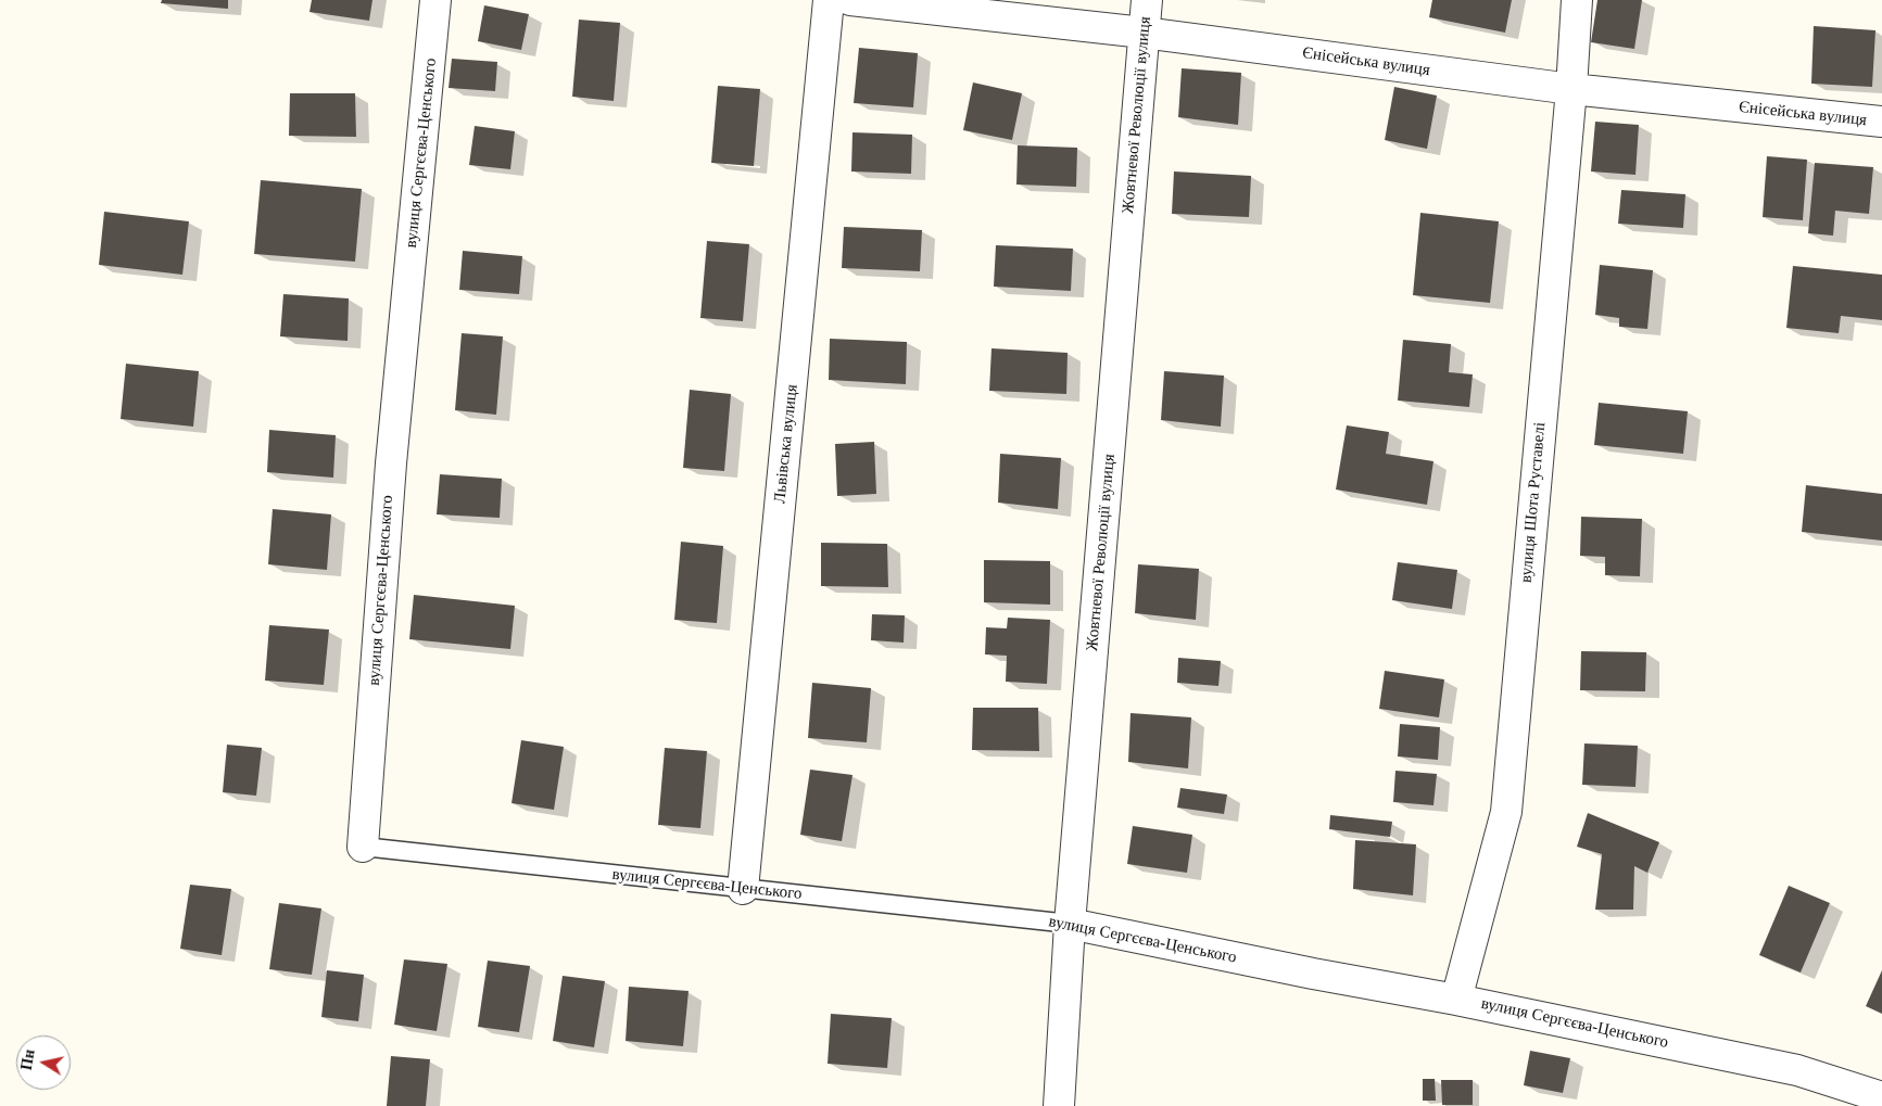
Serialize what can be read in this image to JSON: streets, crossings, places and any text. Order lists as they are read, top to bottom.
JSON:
{
  "streets": {
    "street": [
      "Єнісейська вулиця",
      "Жовтневої Революції вулиця",
      "вулиця Сергєєва-Ценського",
      "Львівська вулиця",
      "вулиця Шота Руставелі"
    ]
  },
  "crossings": [
    ["Єнісейська вулиця", "Жовтневої Революції вулиця"],
    ["Єнісейська вулиця", "вулиця Шота Руставелі"],
    ["Жовтневої Революції вулиця", "вулиця Сергєєва-Ценського"],
    ["вулиця Сергєєва-Ценського", "Львівська вулиця"],
    ["вулиця Сергєєва-Ценського", "вулиця Шота Руставелі"]
  ],
  "north": "left"
}
